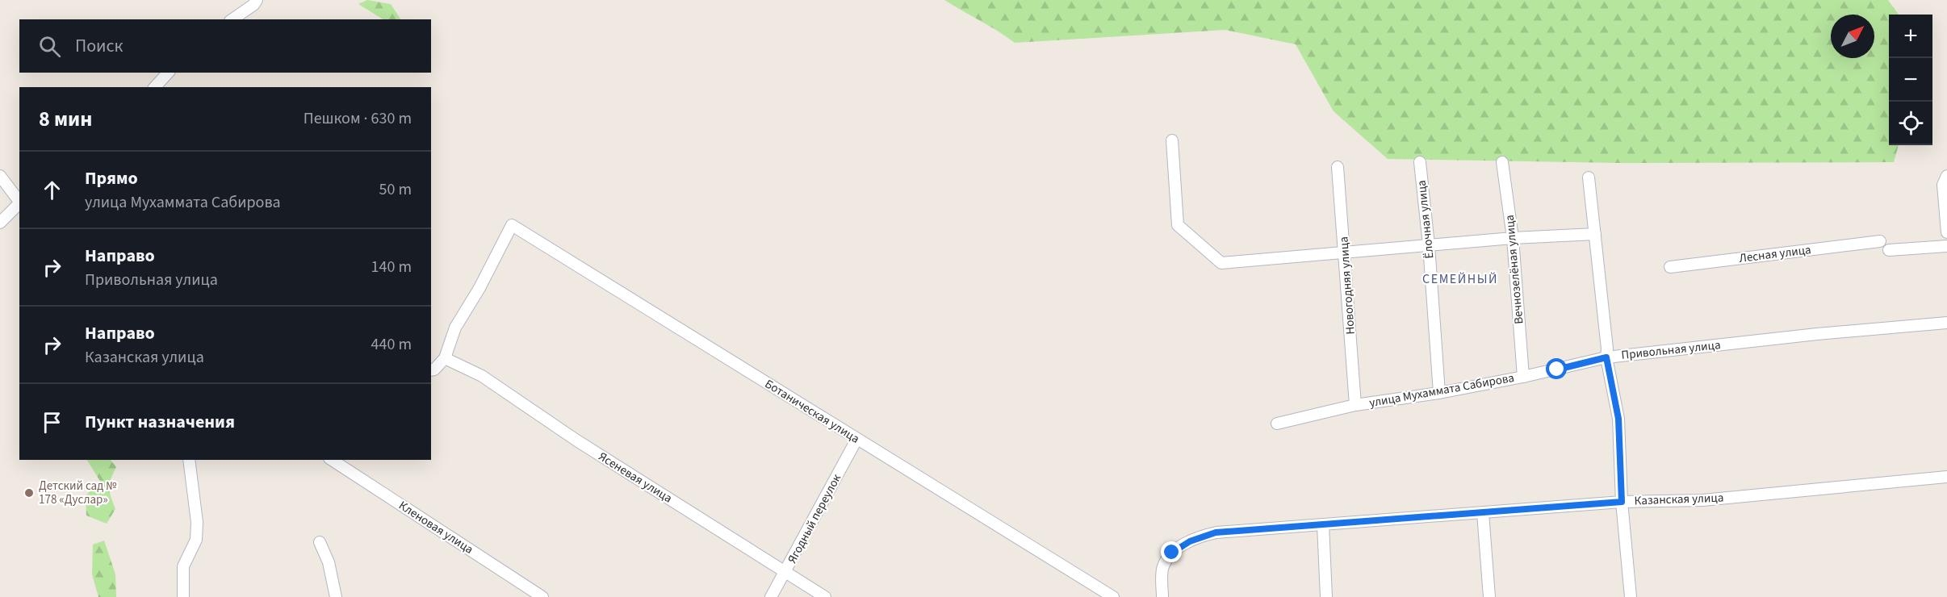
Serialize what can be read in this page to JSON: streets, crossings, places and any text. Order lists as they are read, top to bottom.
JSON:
{
  "streets": {
    "street": [
      "Ёлочная улица",
      "Лесная улица",
      "Вечнозелёная улица",
      "Новогодняя улица",
      "Привольная улица",
      "улица Мухаммата Сабирова",
      "Ботаническая улица",
      "Ясеневая улица",
      "Казанская улица",
      "Ягодный переулок",
      "Кленовая улица"
    ]
  },
  "crossings": [
    ["Ёлочная улица", "улица Мухаммата Сабирова"],
    ["Вечнозелёная улица", "улица Мухаммата Сабирова"],
    ["Новогодняя улица", "улица Мухаммата Сабирова"],
    ["Привольная улица", "улица Мухаммата Сабирова"],
    ["Привольная улица", "Казанская улица"],
    ["Ботаническая улица", "Ясеневая улица"],
    ["Ботаническая улица", "Ягодный переулок"],
    ["Ясеневая улица", "Ягодный переулок"]
  ],
  "districts": ["СЕМЕЙНЫЙ"],
  "places": ["Детский сад № 178 «Дуслар»"],
  "north": "top right",
  "page": {
    "map_buttons": ["+", "−"],
    "search": "Поиск",
    "heading": ["8 мин", "Пешком · 630 m"],
    "list": [
      ["Прямо", "улица Мухаммата Сабирова", "50 m"],
      ["Направо", "Привольная улица", "140 m"],
      ["Направо", "Казанская улица", "440 m"],
      "Пункт назначения"
    ]
  }
}
